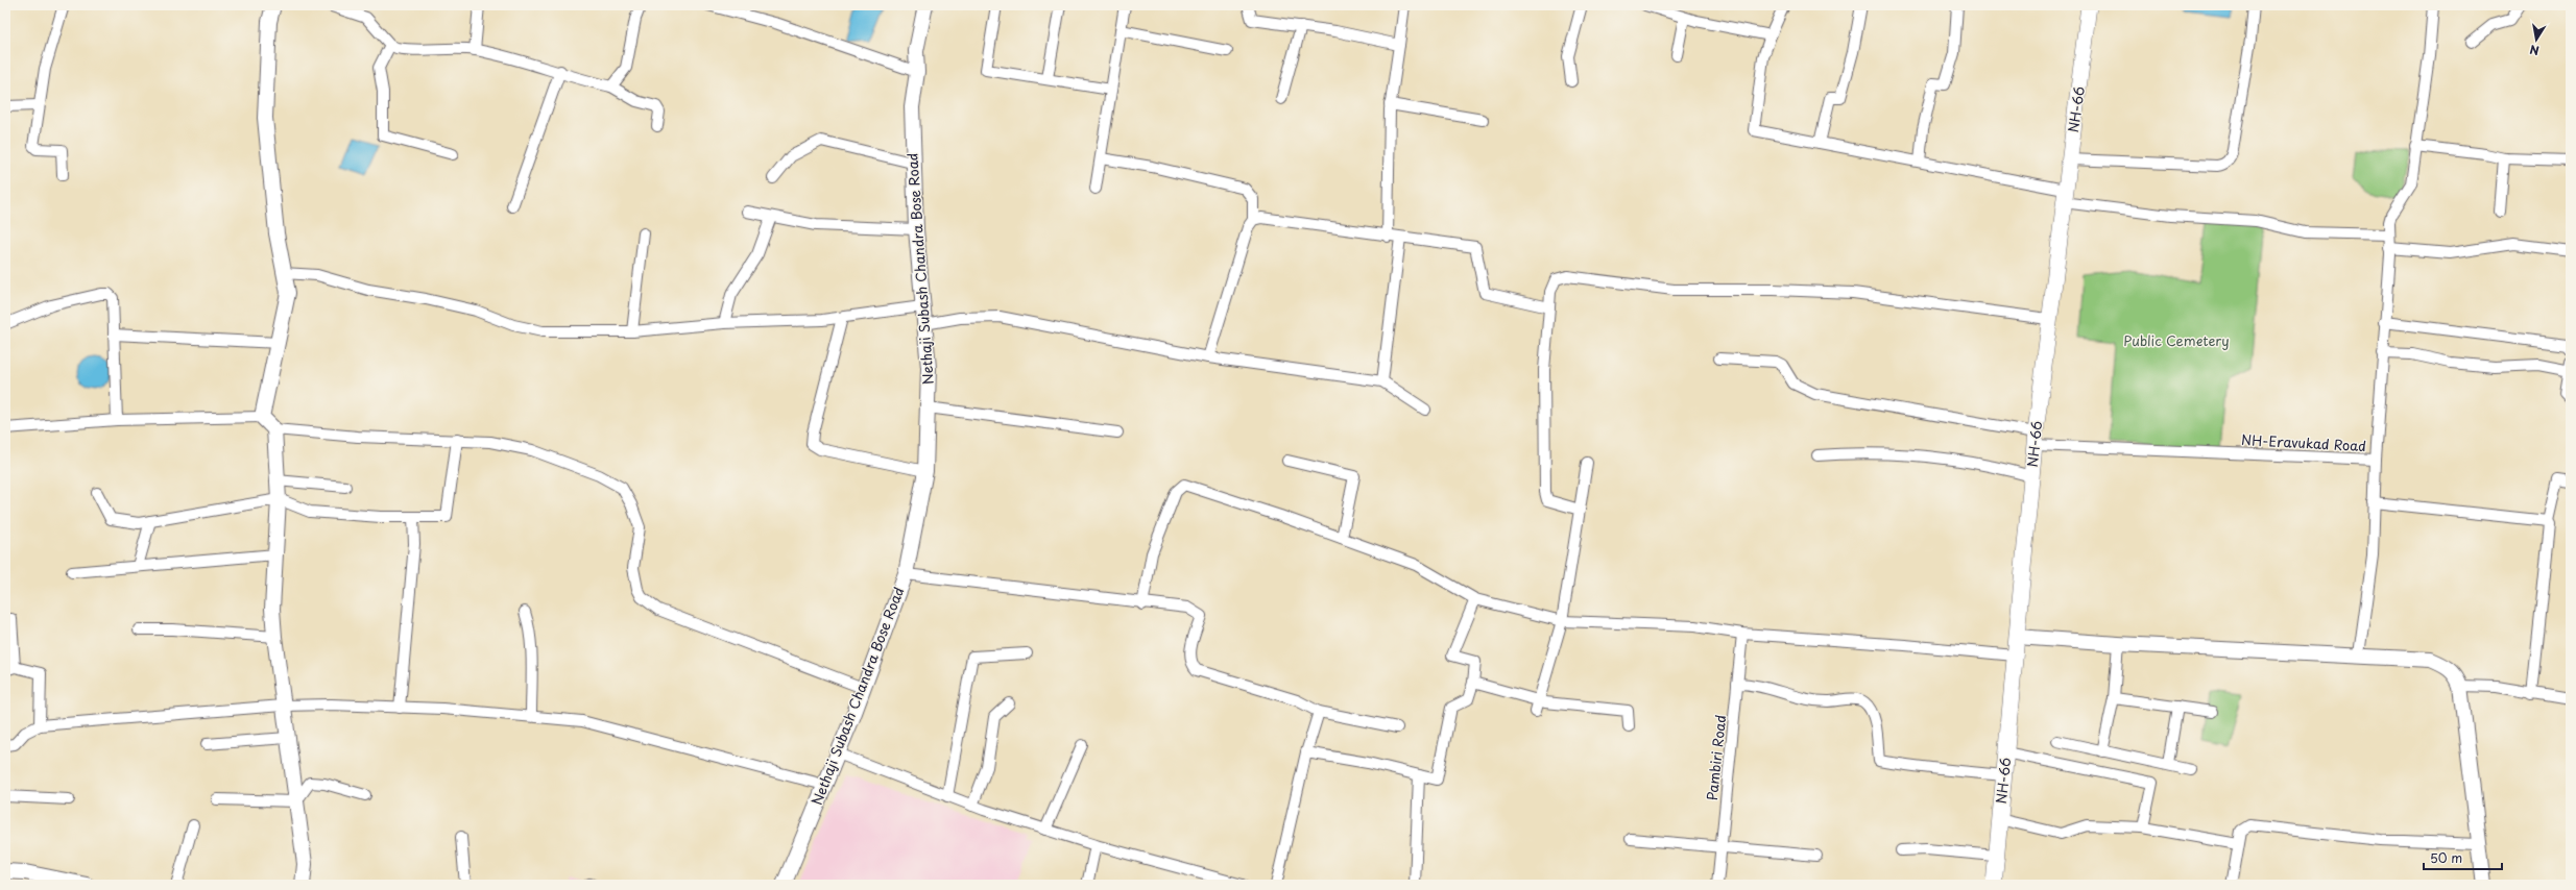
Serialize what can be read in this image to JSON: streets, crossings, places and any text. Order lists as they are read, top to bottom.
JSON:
{
  "streets": {
    "main road": ["NH-66", "Nethaji Subash Chandra Bose Road"],
    "street": ["NH-Eravukad Road", "Pambiri Road"]
  },
  "crossings": [
    ["NH-66", "NH-Eravukad Road"]
  ],
  "parks": ["Public Cemetery"],
  "scale_bar": "50 m",
  "north": "bottom"
}
